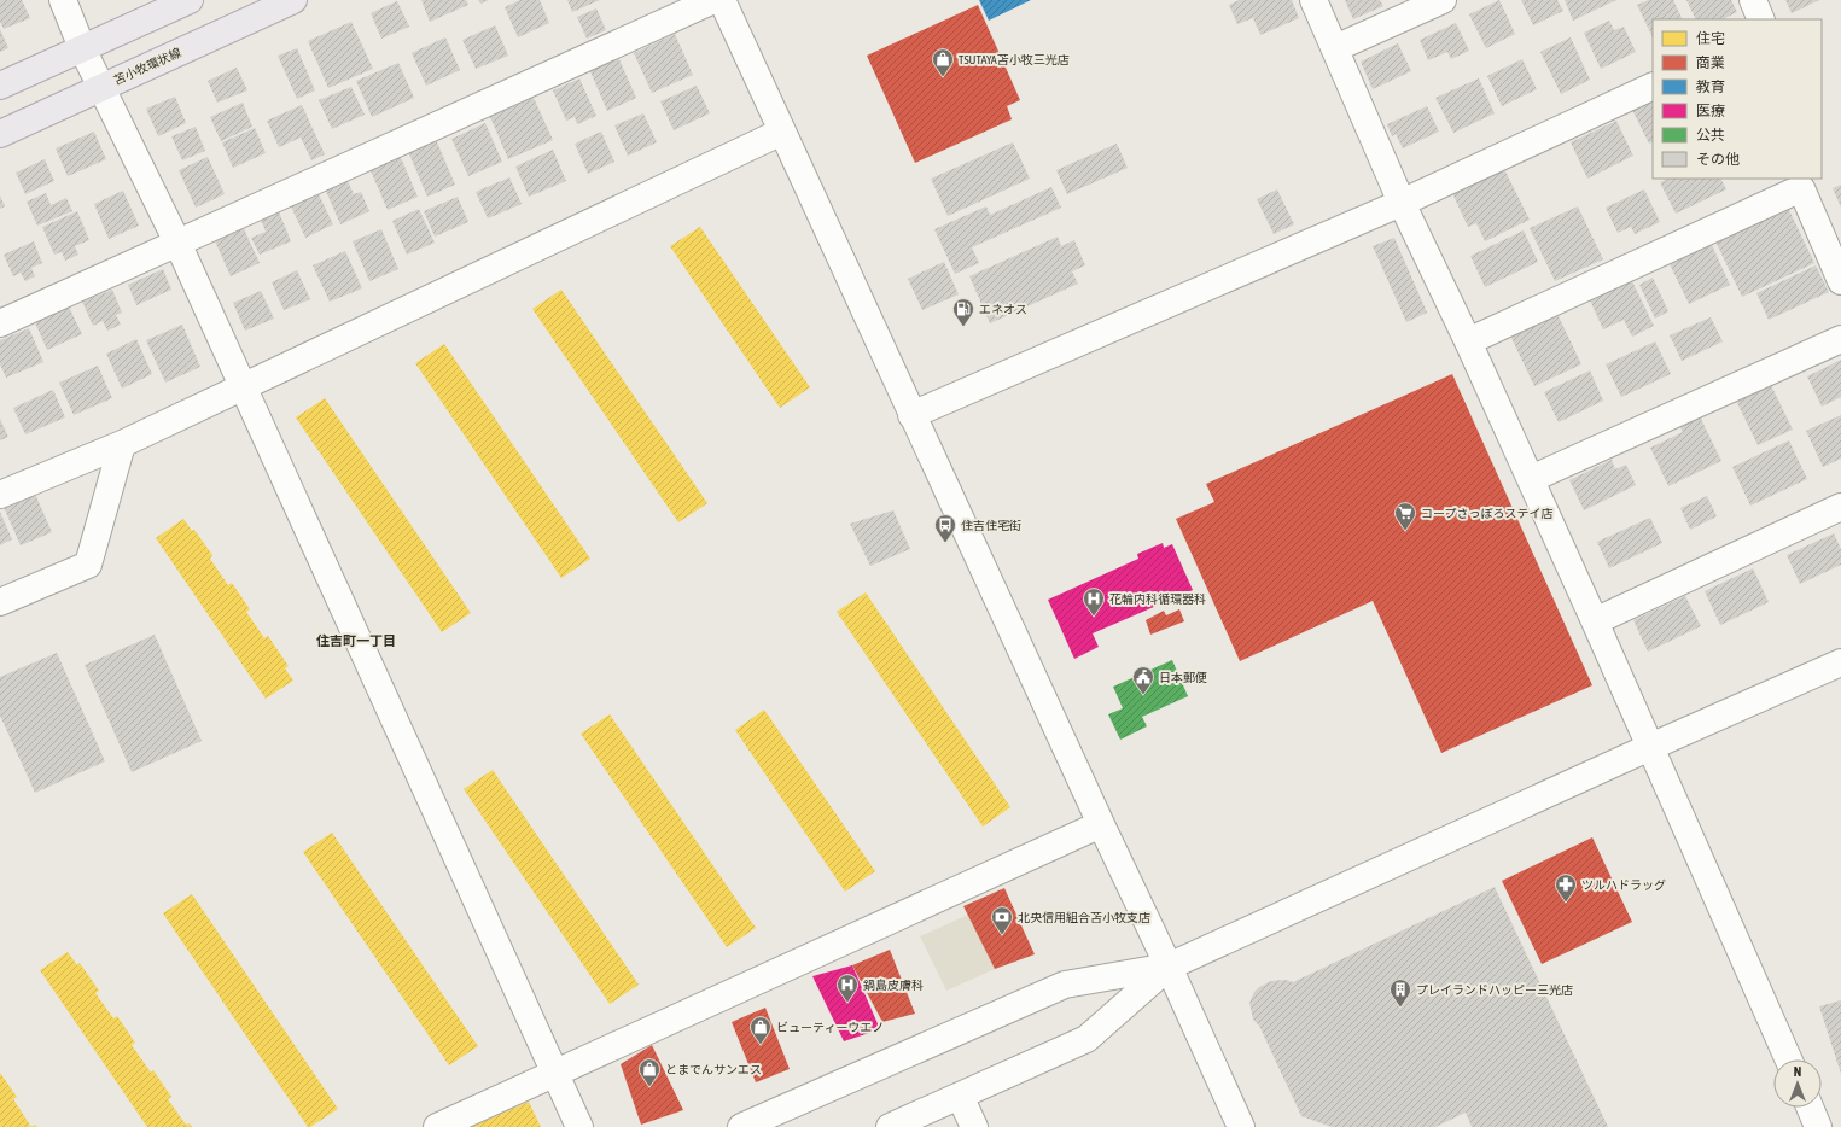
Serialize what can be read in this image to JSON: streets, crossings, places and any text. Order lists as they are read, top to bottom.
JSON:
{
  "streets": {
    "main road": ["苫小牧環状線"]
  },
  "districts": ["住吉町一丁目"],
  "places": {
    "shop": ["TSUTAYA苫小牧三光店", "ビューティーウエノ", "とまでんサンエス"],
    "fuel station": ["エネオス"],
    "supermarket": ["コープさっぽろステイ店"],
    "bus stop": ["住吉住宅街"],
    "hospital": ["花輪内科循環器科", "鍋島皮膚科"],
    "public building": ["日本郵便"],
    "pharmacy": ["ツルハドラッグ"],
    "bank": ["北央信用組合苫小牧支店"],
    "building": ["プレイランドハッピー三光店"]
  },
  "legend": [
    "住宅",
    "商業",
    "教育",
    "医療",
    "公共",
    "その他"
  ],
  "north": "top"
}
